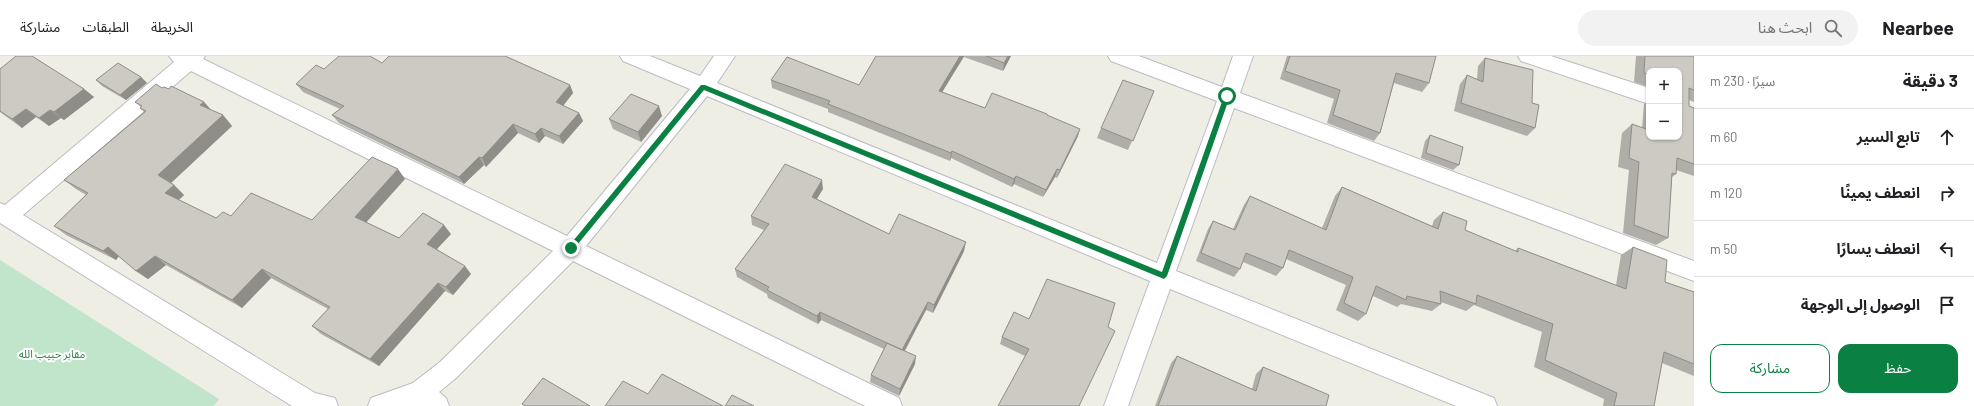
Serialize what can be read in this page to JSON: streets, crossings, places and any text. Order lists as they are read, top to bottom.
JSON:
{
  "parks": ["مقابر حبيب الله"],
  "page": {
    "header": "Nearbee",
    "search": "ابحث هنا",
    "nav": ["الخريطة", "الطبقات", "مشاركة"],
    "heading": ["3 دقيقة", "سيرًا · 230 m"],
    "map_buttons": ["+", "−"],
    "list": [
      ["تابع السير", "60 m"],
      ["انعطف يمينًا", "120 m"],
      ["انعطف يسارًا", "50 m"],
      "الوصول إلى الوجهة"
    ],
    "buttons": ["حفظ", "مشاركة"]
  }
}
